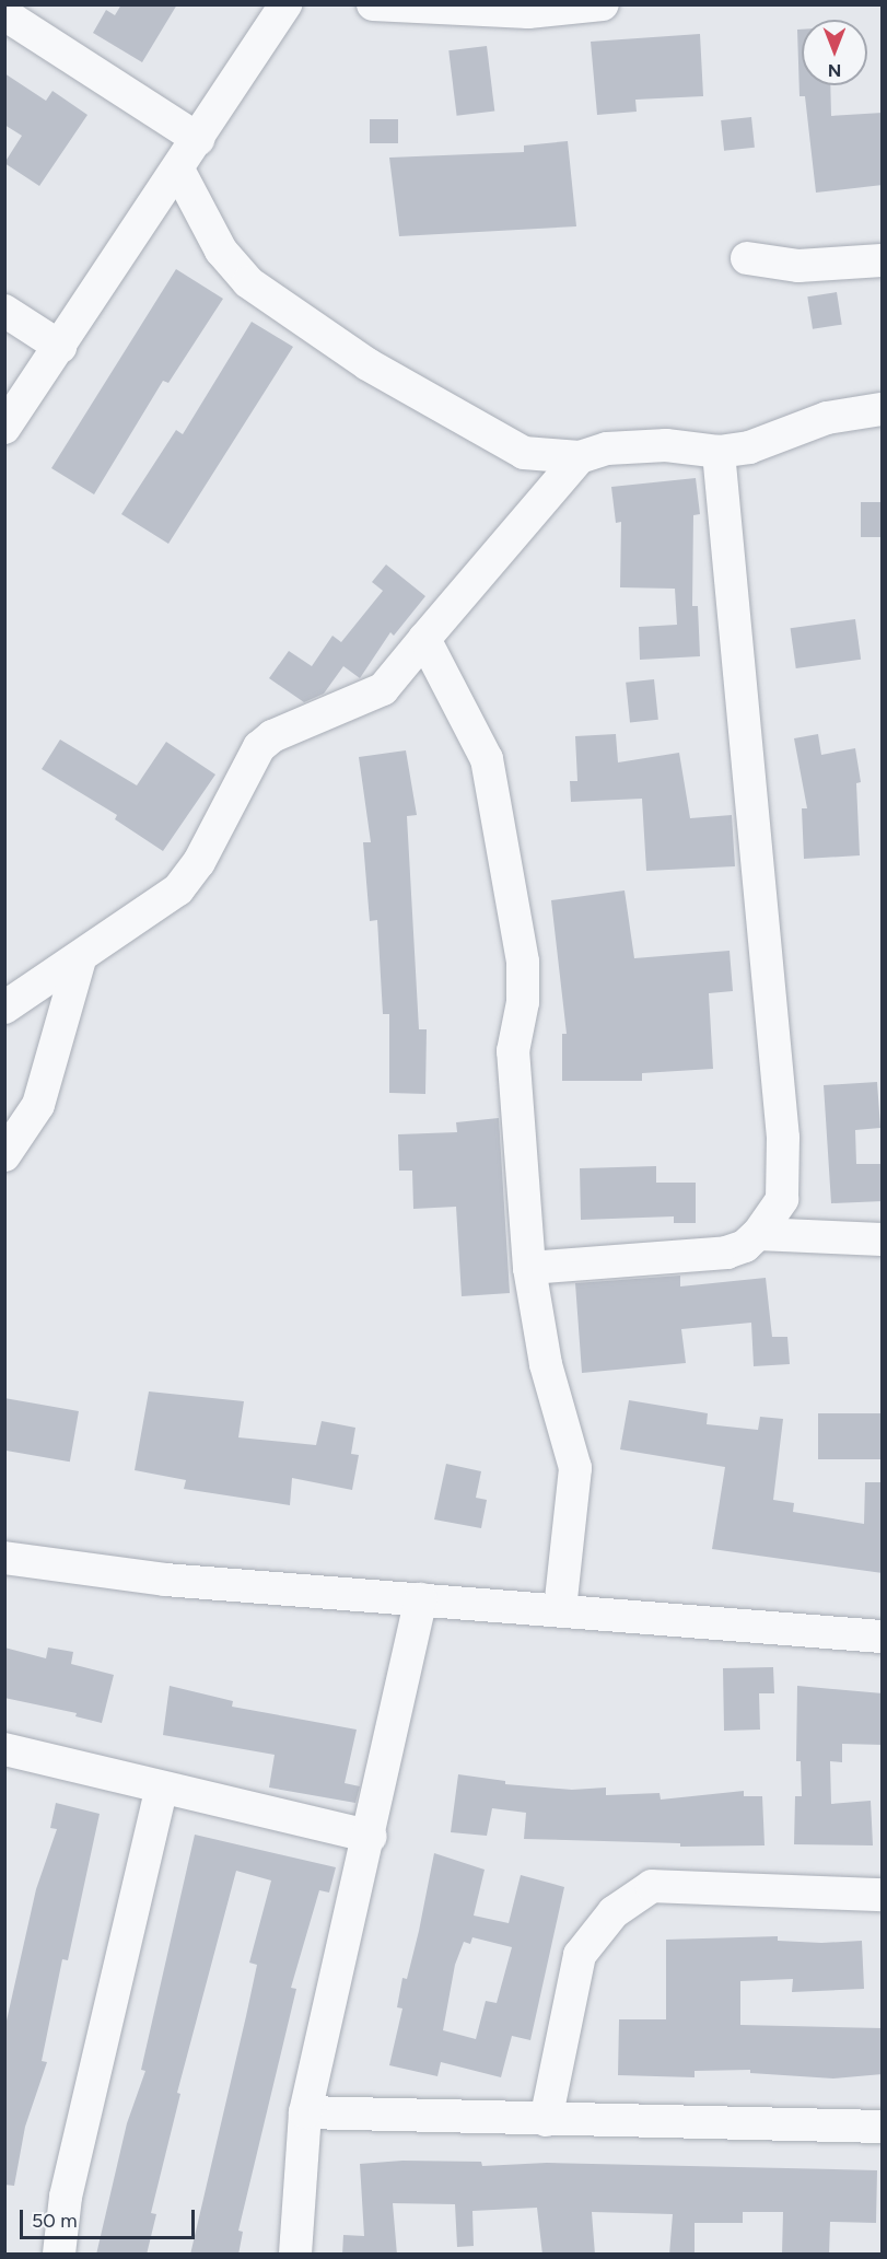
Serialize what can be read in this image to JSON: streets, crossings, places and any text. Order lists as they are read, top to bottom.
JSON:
{
  "scale_bar": "50 m",
  "north": "bottom"
}
